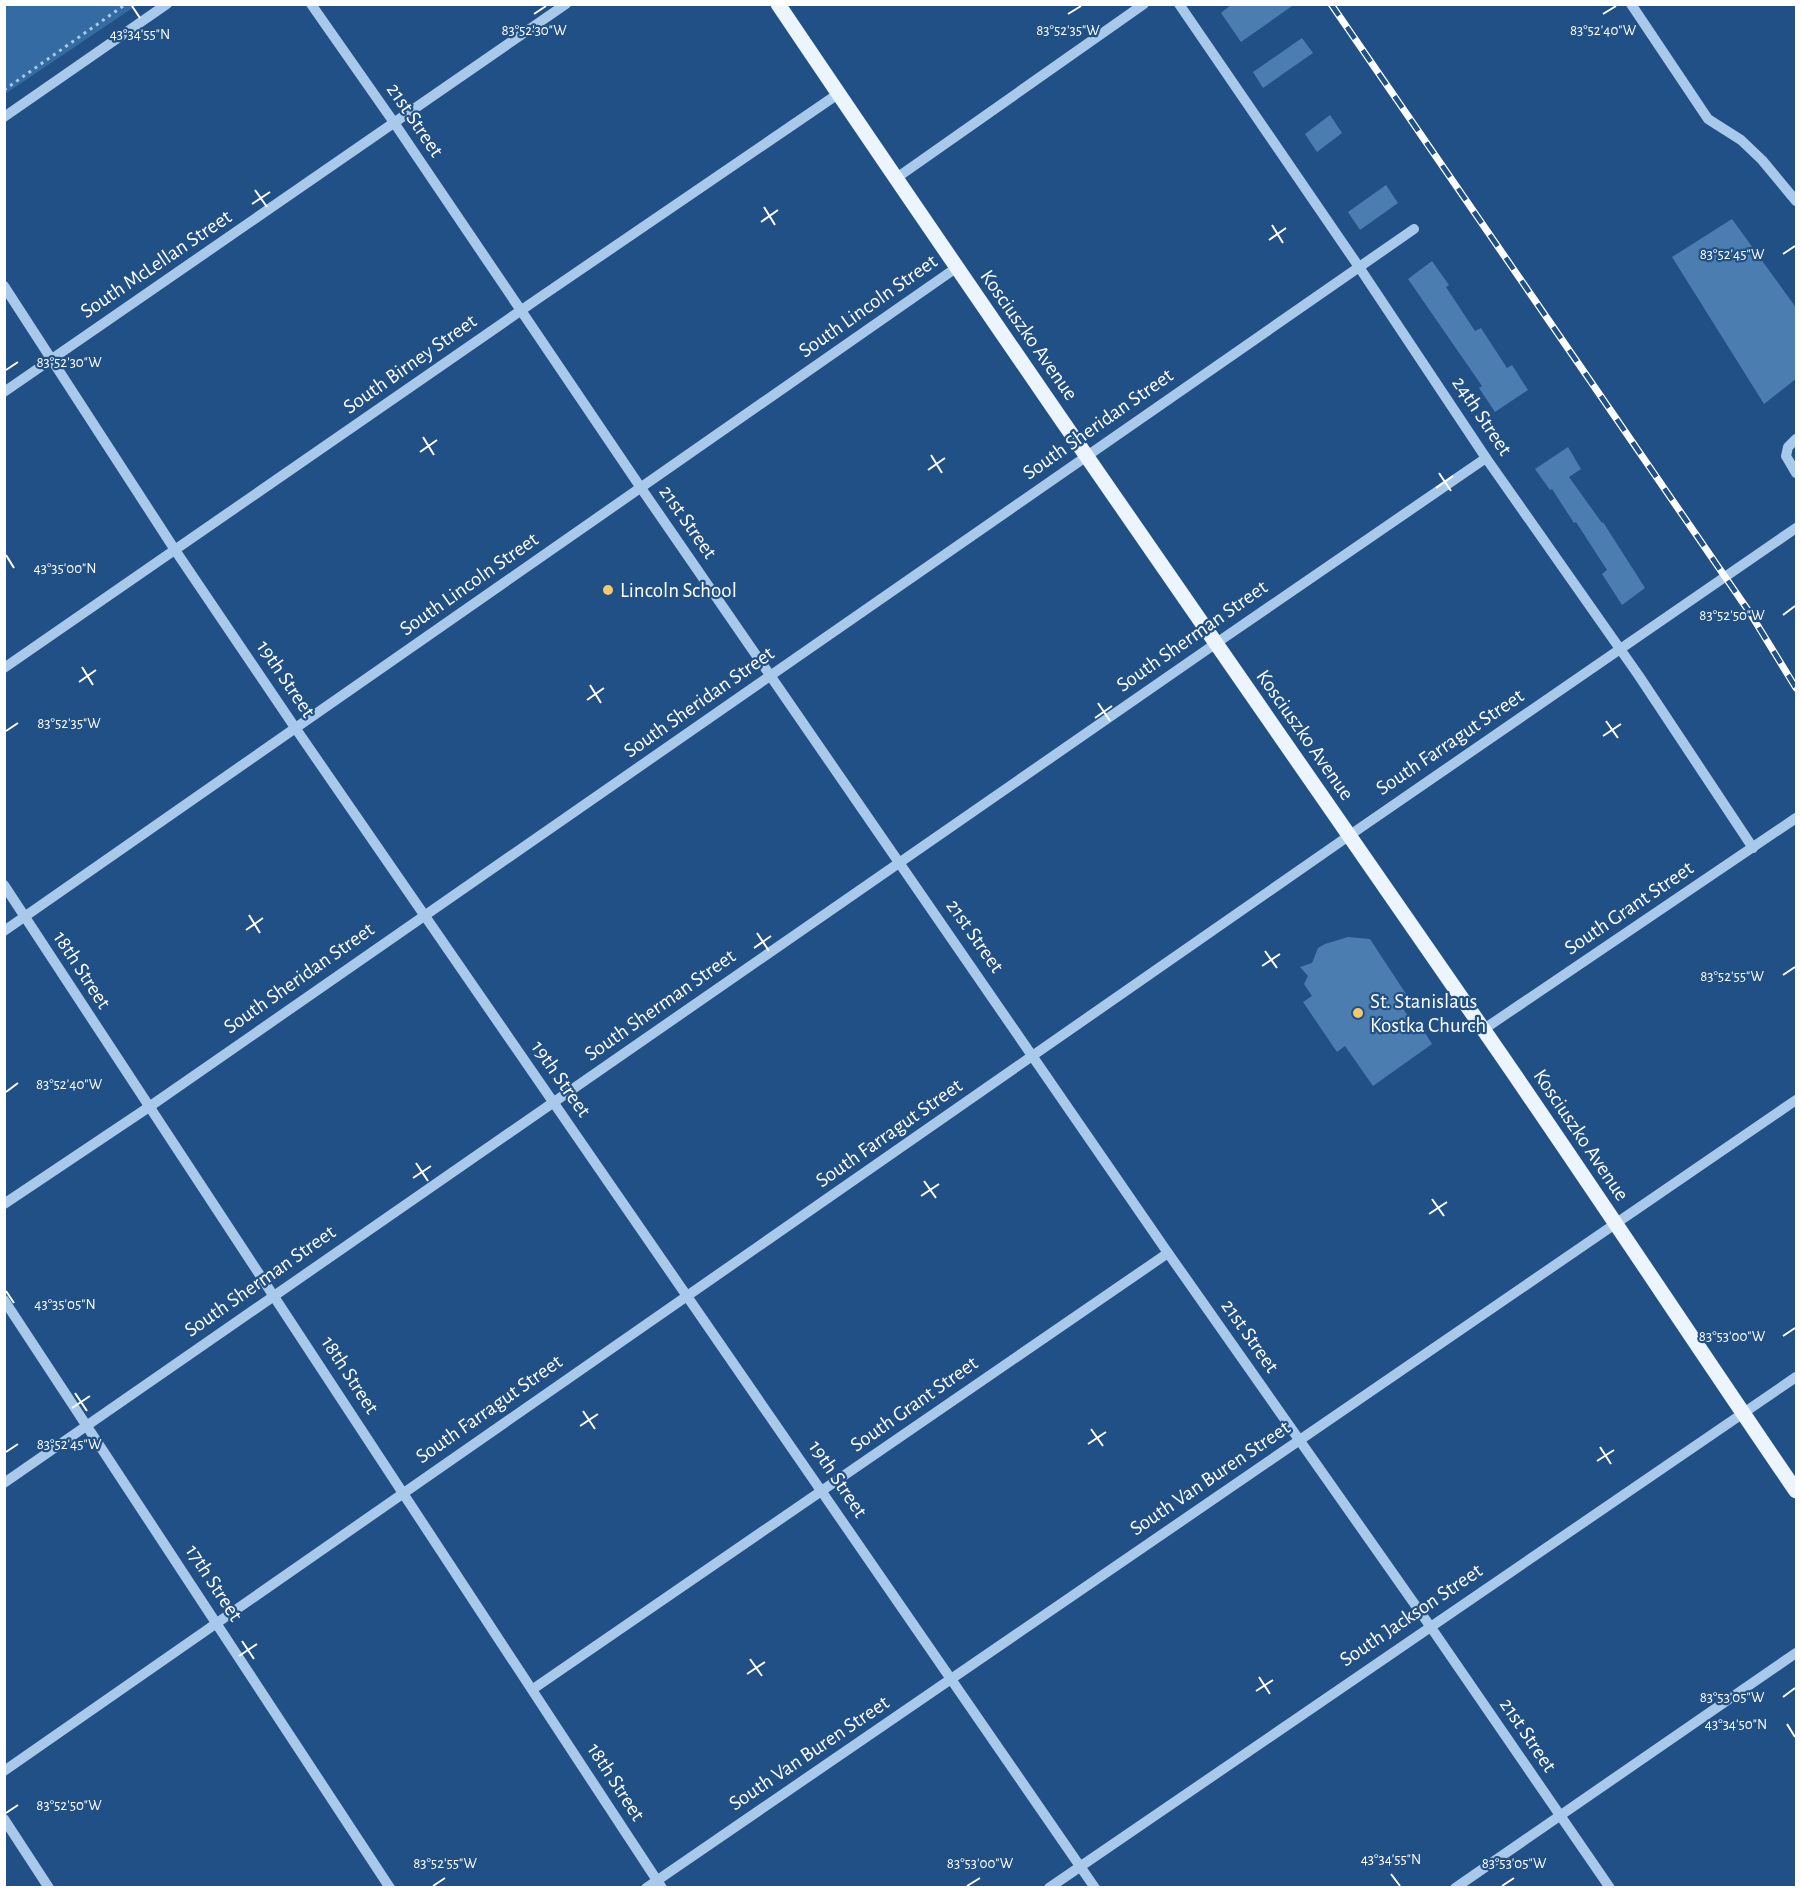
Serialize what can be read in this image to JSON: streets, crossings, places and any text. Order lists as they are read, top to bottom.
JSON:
{
  "streets": {
    "main road": ["Kosciuszko Avenue"],
    "street": [
      "21st Street",
      "South McLellan Street",
      "South Lincoln Street",
      "South Birney Street",
      "24th Street",
      "South Sheridan Street",
      "South Sherman Street",
      "19th Street",
      "South Farragut Street",
      "South Grant Street",
      "18th Street",
      "South Van Buren Street",
      "17th Street",
      "South Jackson Street"
    ]
  },
  "crossings": [
    ["21st Street", "South McLellan Street"],
    ["21st Street", "South Lincoln Street"],
    ["21st Street", "South Birney Street"],
    ["21st Street", "South Sheridan Street"],
    ["21st Street", "South Sherman Street"],
    ["21st Street", "South Farragut Street"],
    ["21st Street", "South Grant Street"],
    ["21st Street", "South Van Buren Street"],
    ["21st Street", "South Jackson Street"],
    ["South McLellan Street", "19th Street"],
    ["South Lincoln Street", "Kosciuszko Avenue"],
    ["South Lincoln Street", "19th Street"],
    ["South Lincoln Street", "18th Street"],
    ["Kosciuszko Avenue", "South Birney Street"],
    ["Kosciuszko Avenue", "South Sheridan Street"],
    ["Kosciuszko Avenue", "South Sherman Street"],
    ["Kosciuszko Avenue", "South Farragut Street"],
    ["Kosciuszko Avenue", "South Grant Street"],
    ["Kosciuszko Avenue", "South Van Buren Street"],
    ["Kosciuszko Avenue", "South Jackson Street"],
    ["South Birney Street", "19th Street"],
    ["24th Street", "South Sheridan Street"],
    ["24th Street", "South Sherman Street"],
    ["24th Street", "South Farragut Street"],
    ["24th Street", "South Grant Street"],
    ["South Sheridan Street", "19th Street"],
    ["South Sheridan Street", "18th Street"],
    ["South Sherman Street", "19th Street"],
    ["South Sherman Street", "18th Street"],
    ["South Sherman Street", "17th Street"],
    ["19th Street", "South Farragut Street"],
    ["19th Street", "South Grant Street"],
    ["19th Street", "South Van Buren Street"],
    ["19th Street", "South Jackson Street"],
    ["South Farragut Street", "18th Street"],
    ["South Farragut Street", "17th Street"],
    ["South Grant Street", "18th Street"],
    ["18th Street", "South Van Buren Street"]
  ],
  "places": ["Lincoln School", "St. Stanislaus Kostka Church"],
  "coordinates": [
    "83°52'30\"W",
    "83°52'35\"W",
    "83°52'40\"W",
    "43°34'55\"N",
    "83°52'45\"W",
    "43°35'00\"N",
    "83°52'50\"W",
    "83°52'55\"W",
    "43°35'05\"N",
    "83°53'00\"W",
    "83°53'05\"W",
    "43°34'50\"N"
  ]
}
